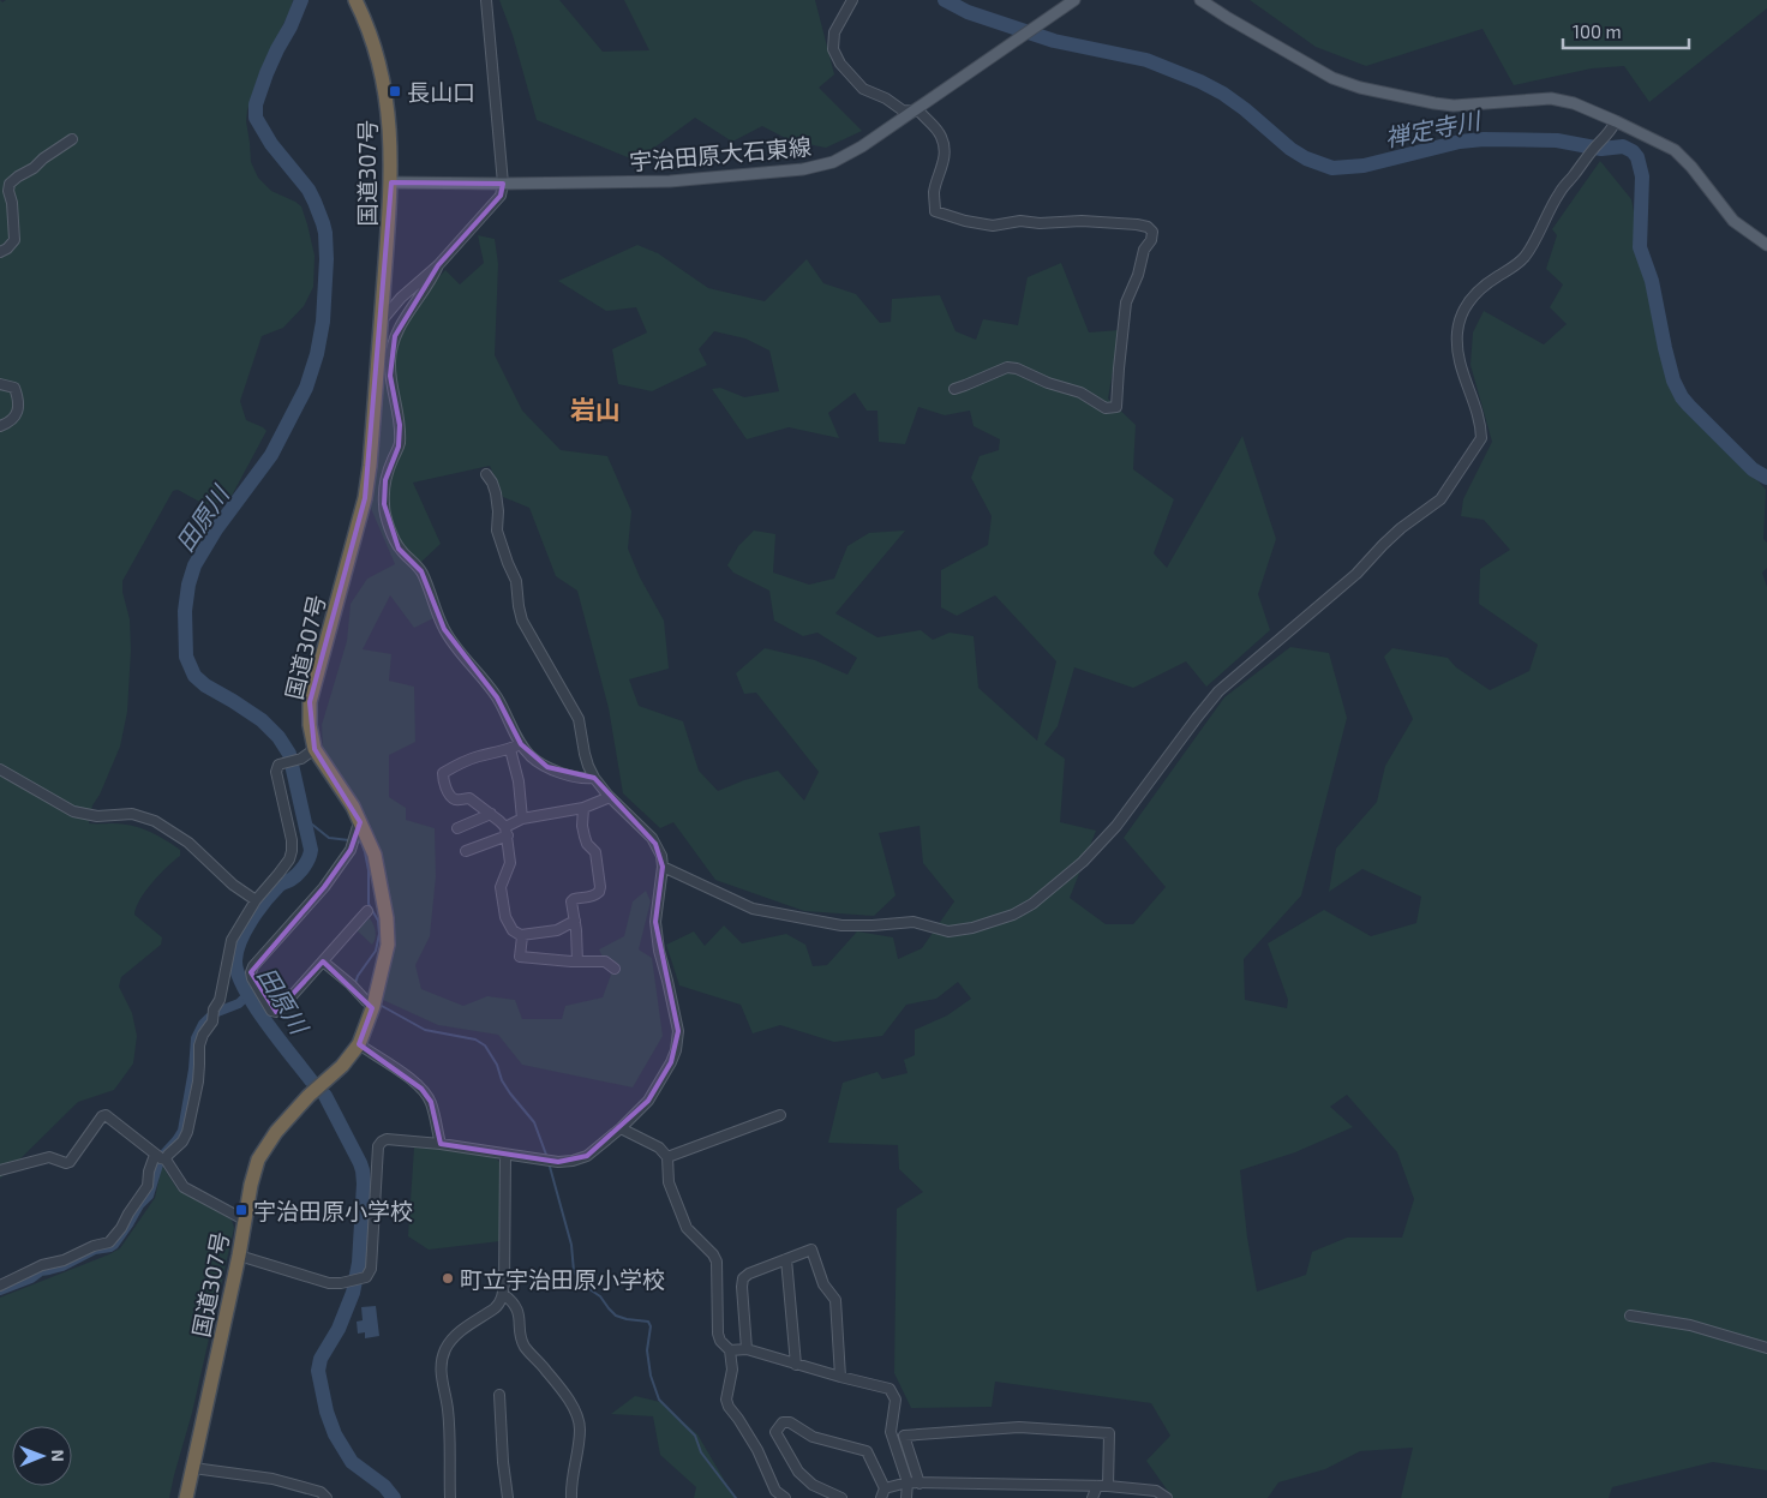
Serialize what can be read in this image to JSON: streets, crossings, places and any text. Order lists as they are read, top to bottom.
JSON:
{
  "streets": {
    "highway": ["国道307号"],
    "main road": ["宇治田原大石東線"]
  },
  "crossings": [
    ["宇治田原大石東線", "国道307号"]
  ],
  "districts": ["岩山"],
  "water": ["禅定寺川", "田原川"],
  "places": {
    "transit": ["長山口", "宇治田原小学校"],
    "other": ["町立宇治田原小学校"]
  },
  "scale_bar": "100 m",
  "north": "right"
}
